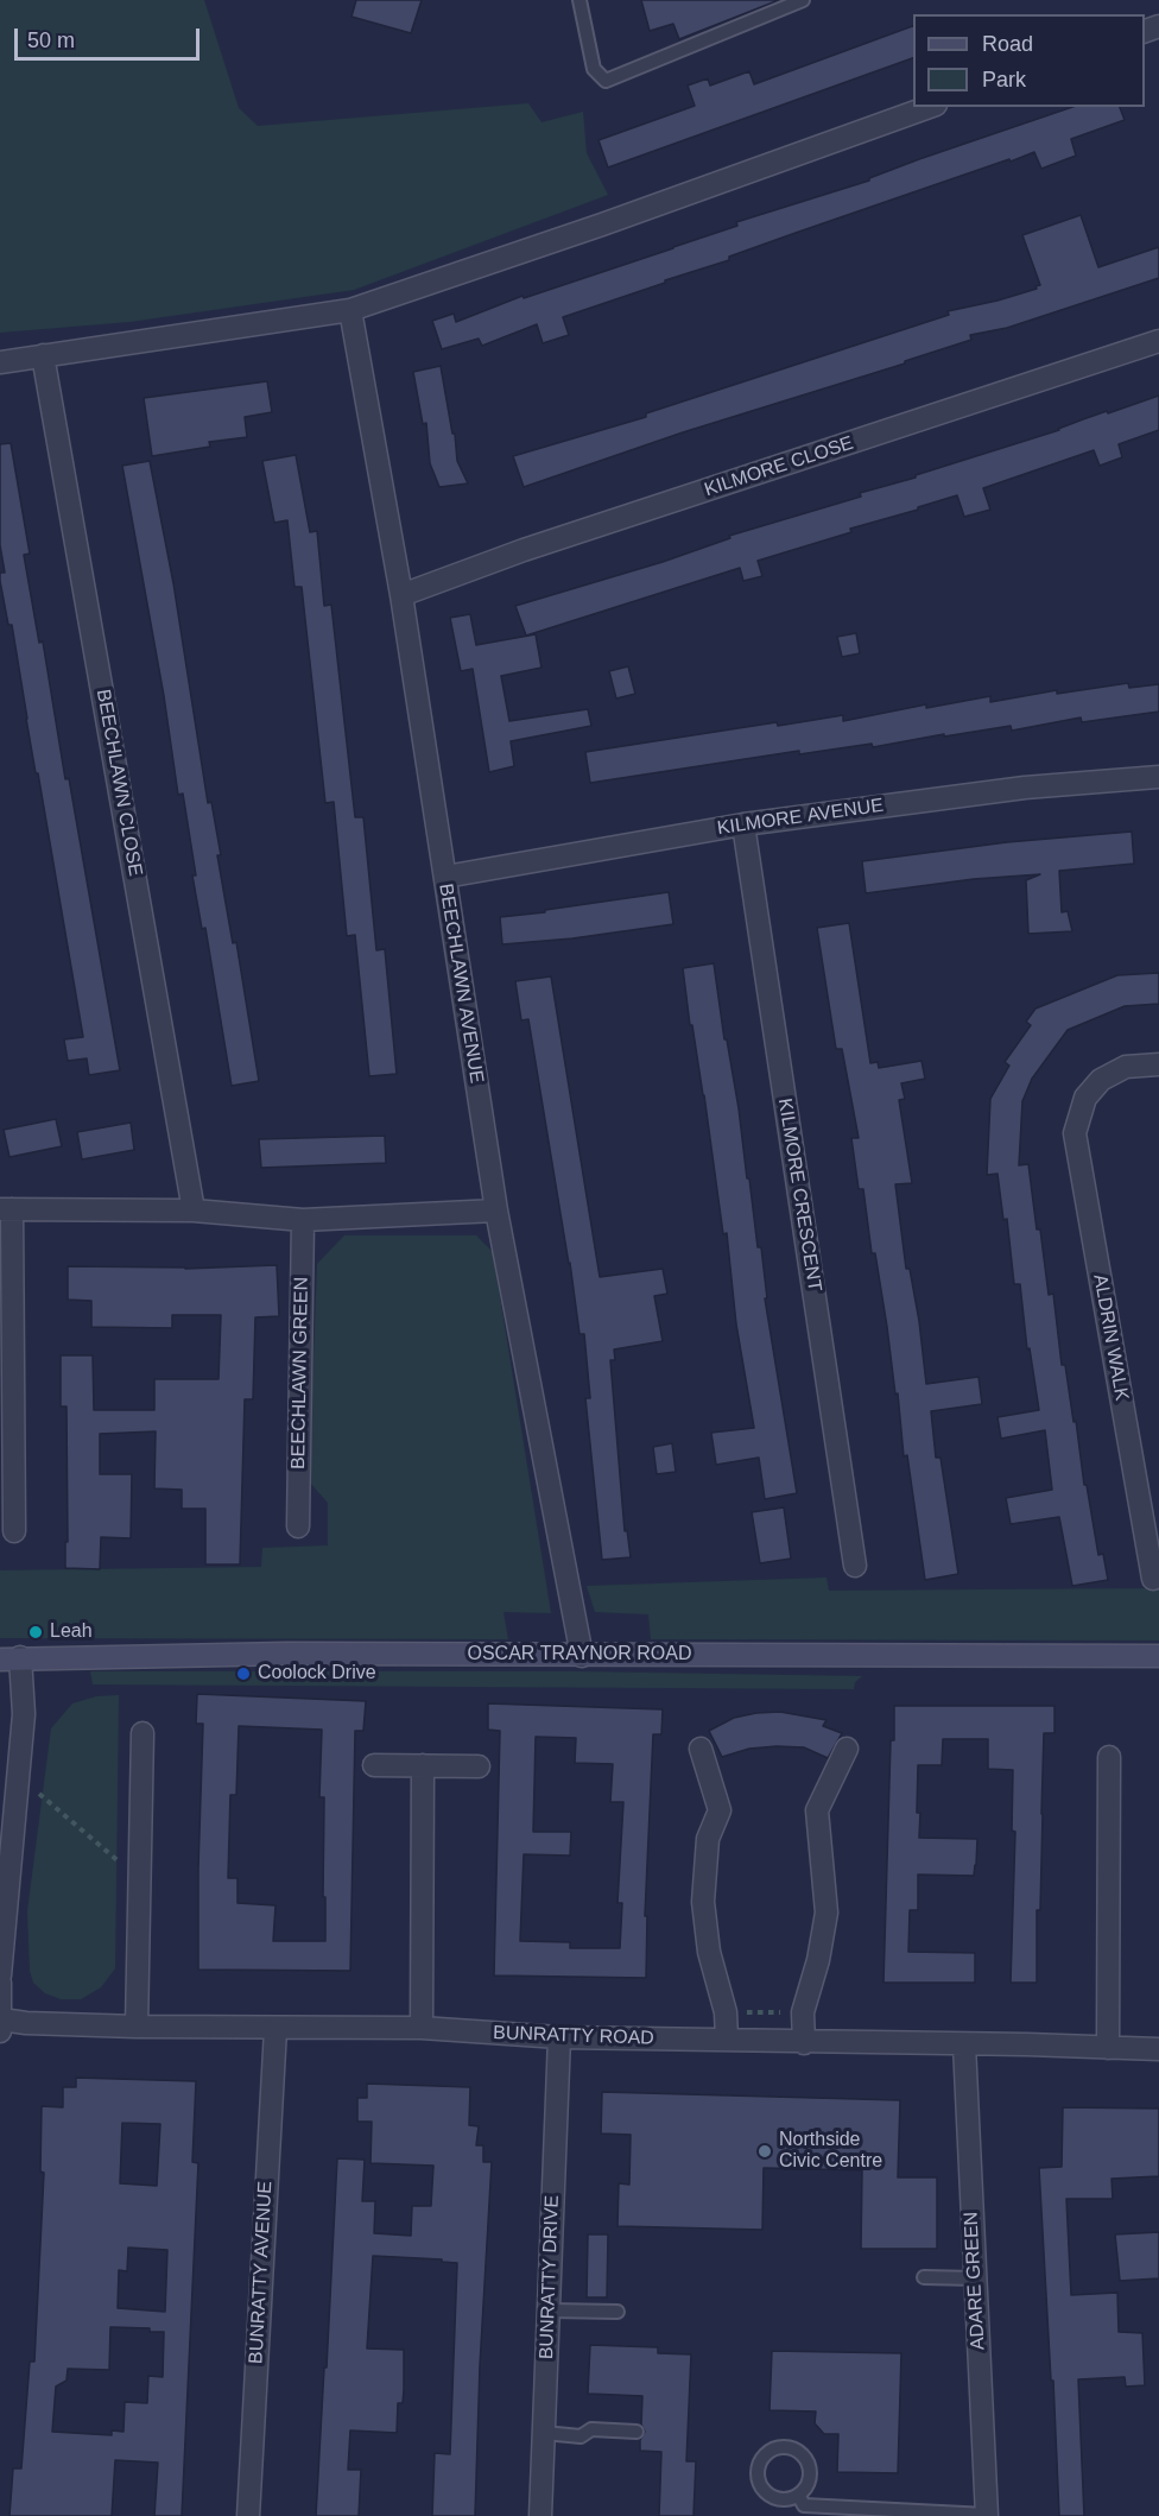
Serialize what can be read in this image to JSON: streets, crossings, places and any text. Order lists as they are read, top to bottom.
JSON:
{
  "streets": {
    "main road": ["OSCAR TRAYNOR ROAD"],
    "street": [
      "KILMORE CLOSE",
      "BEECHLAWN CLOSE",
      "KILMORE AVENUE",
      "BEECHLAWN AVENUE",
      "KILMORE CRESCENT",
      "ALDRIN WALK",
      "BEECHLAWN GREEN",
      "BUNRATTY ROAD",
      "BUNRATTY AVENUE",
      "BUNRATTY DRIVE",
      "ADARE GREEN"
    ]
  },
  "crossings": [
    ["KILMORE CLOSE", "BEECHLAWN AVENUE"],
    ["KILMORE AVENUE", "BEECHLAWN AVENUE"],
    ["KILMORE AVENUE", "KILMORE CRESCENT"],
    ["BEECHLAWN AVENUE", "OSCAR TRAYNOR ROAD"],
    ["BUNRATTY ROAD", "BUNRATTY AVENUE"],
    ["BUNRATTY ROAD", "BUNRATTY DRIVE"],
    ["BUNRATTY ROAD", "ADARE GREEN"]
  ],
  "places": ["Leah", "Coolock Drive", "Northside Civic Centre"],
  "legend": ["Road", "Park"],
  "scale_bar": "50 m"
}
